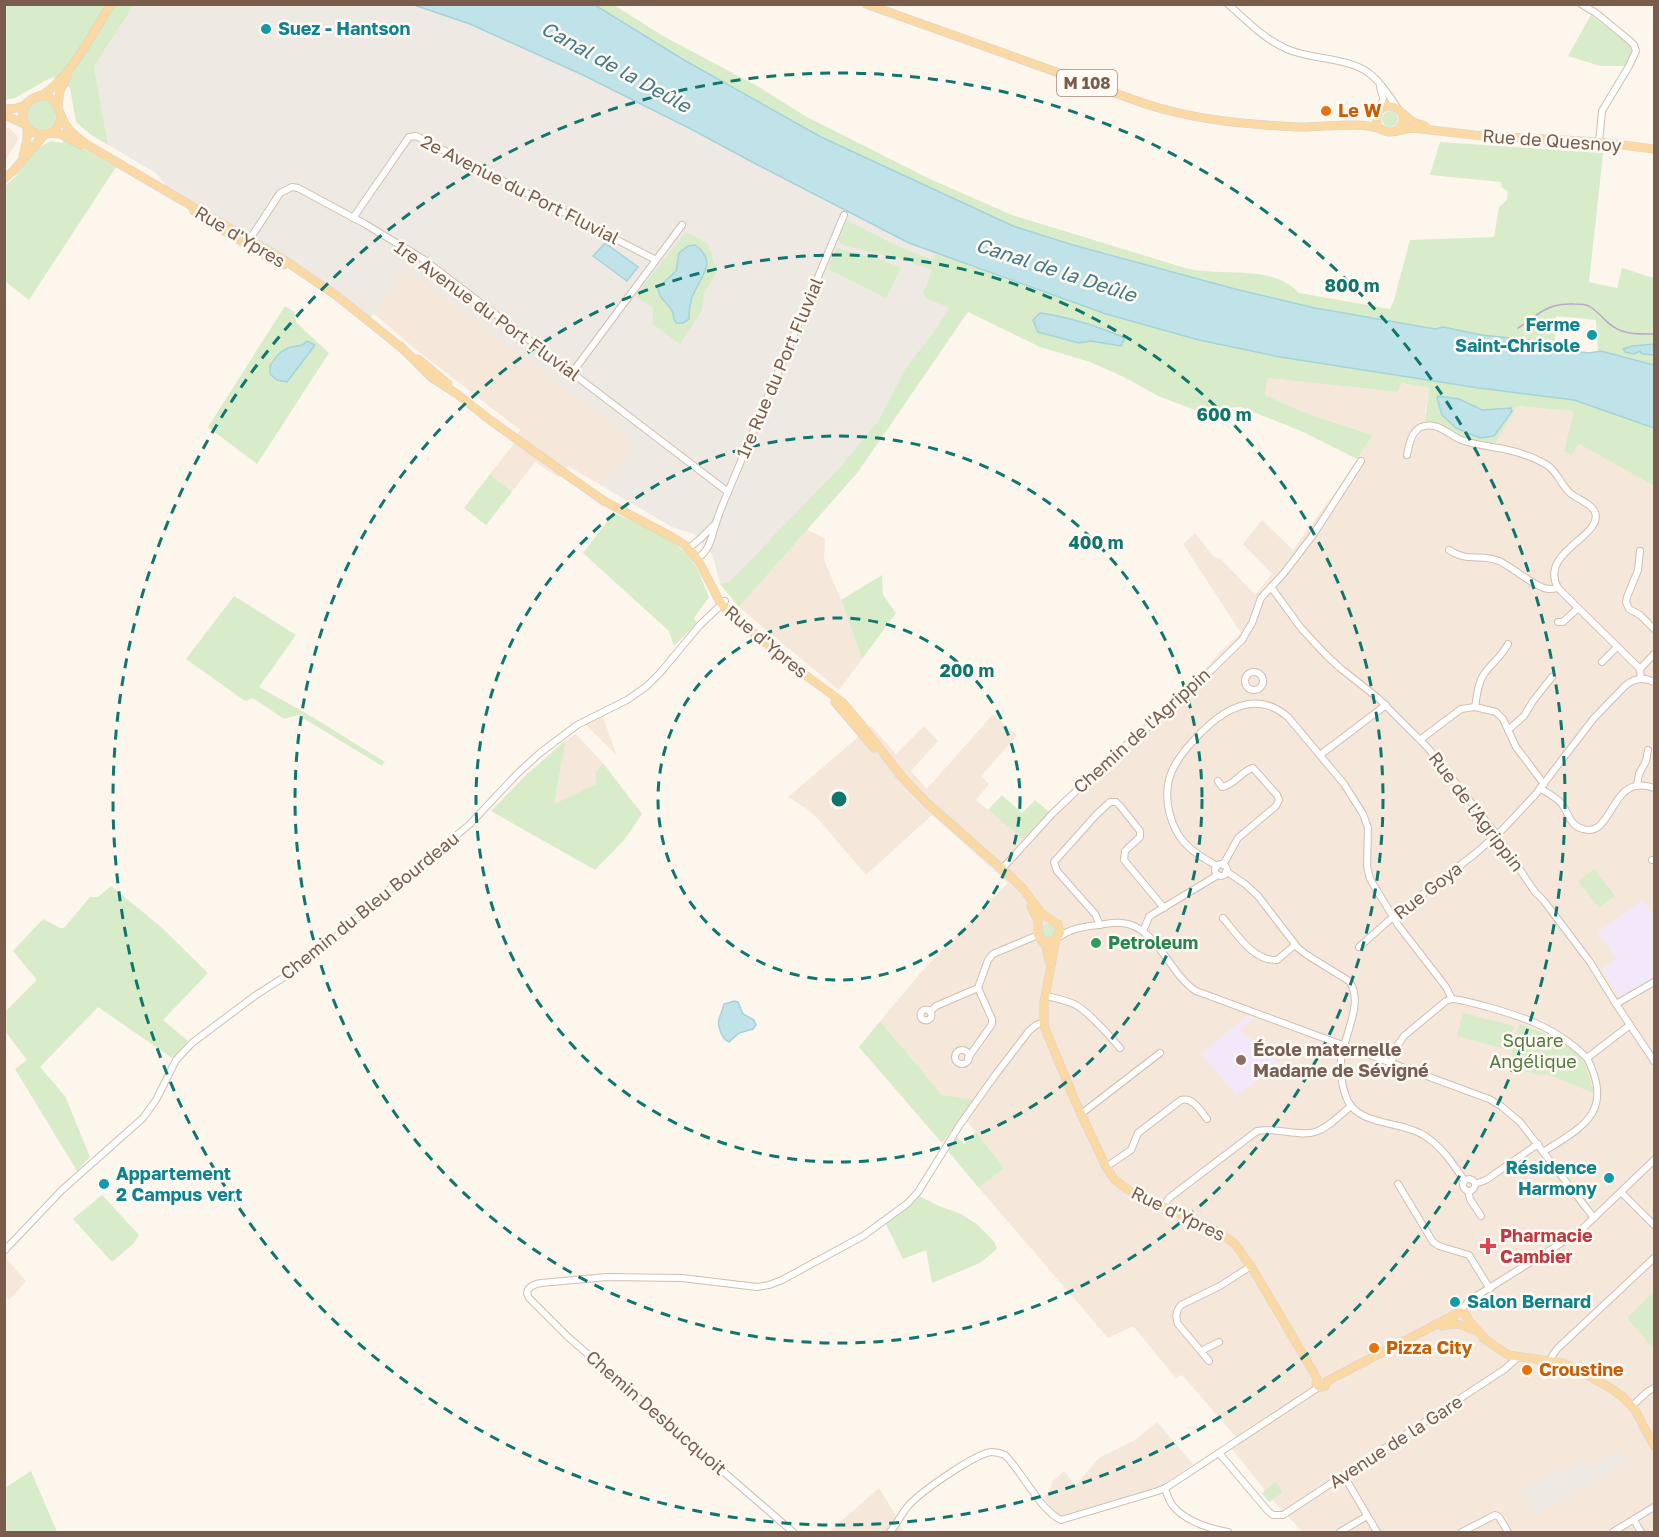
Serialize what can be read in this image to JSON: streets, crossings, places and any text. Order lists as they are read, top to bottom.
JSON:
{
  "streets": {
    "main road": ["M 108", "Rue de Quesnoy", "Rue d'Ypres"],
    "street": [
      "2e Avenue du Port Fluvial",
      "1re Avenue du Port Fluvial",
      "1re Rue du Port Fluvial",
      "Chemin de l'Agrippin",
      "Rue de l'Agrippin",
      "Rue Goya",
      "Chemin du Bleu Bourdeau",
      "Chemin Desbucquoit",
      "Avenue de la Gare"
    ]
  },
  "crossings": [
    ["M 108", "Rue de Quesnoy"],
    ["2e Avenue du Port Fluvial", "1re Avenue du Port Fluvial"],
    ["Rue d'Ypres", "1re Avenue du Port Fluvial"],
    ["Rue d'Ypres", "1re Rue du Port Fluvial"],
    ["Rue d'Ypres", "Chemin de l'Agrippin"],
    ["Rue d'Ypres", "Chemin du Bleu Bourdeau"],
    ["Rue d'Ypres", "Chemin Desbucquoit"],
    ["1re Avenue du Port Fluvial", "1re Rue du Port Fluvial"],
    ["Chemin de l'Agrippin", "Rue de l'Agrippin"],
    ["Rue de l'Agrippin", "Rue Goya"]
  ],
  "water": ["Canal de la Deûle"],
  "parks": ["Square Angélique"],
  "places": {
    "other": [
      "Suez - Hantson",
      "Le W",
      "Ferme Saint-Chrisole",
      "Petroleum",
      "École maternelle Madame de Sévigné",
      "Résidence Harmony",
      "Appartement 2 Campus vert",
      "Salon Bernard",
      "Pizza City",
      "Croustine"
    ],
    "health": ["Pharmacie Cambier"]
  },
  "rings": [
    "800 m",
    "600 m",
    "400 m",
    "200 m"
  ]
}
